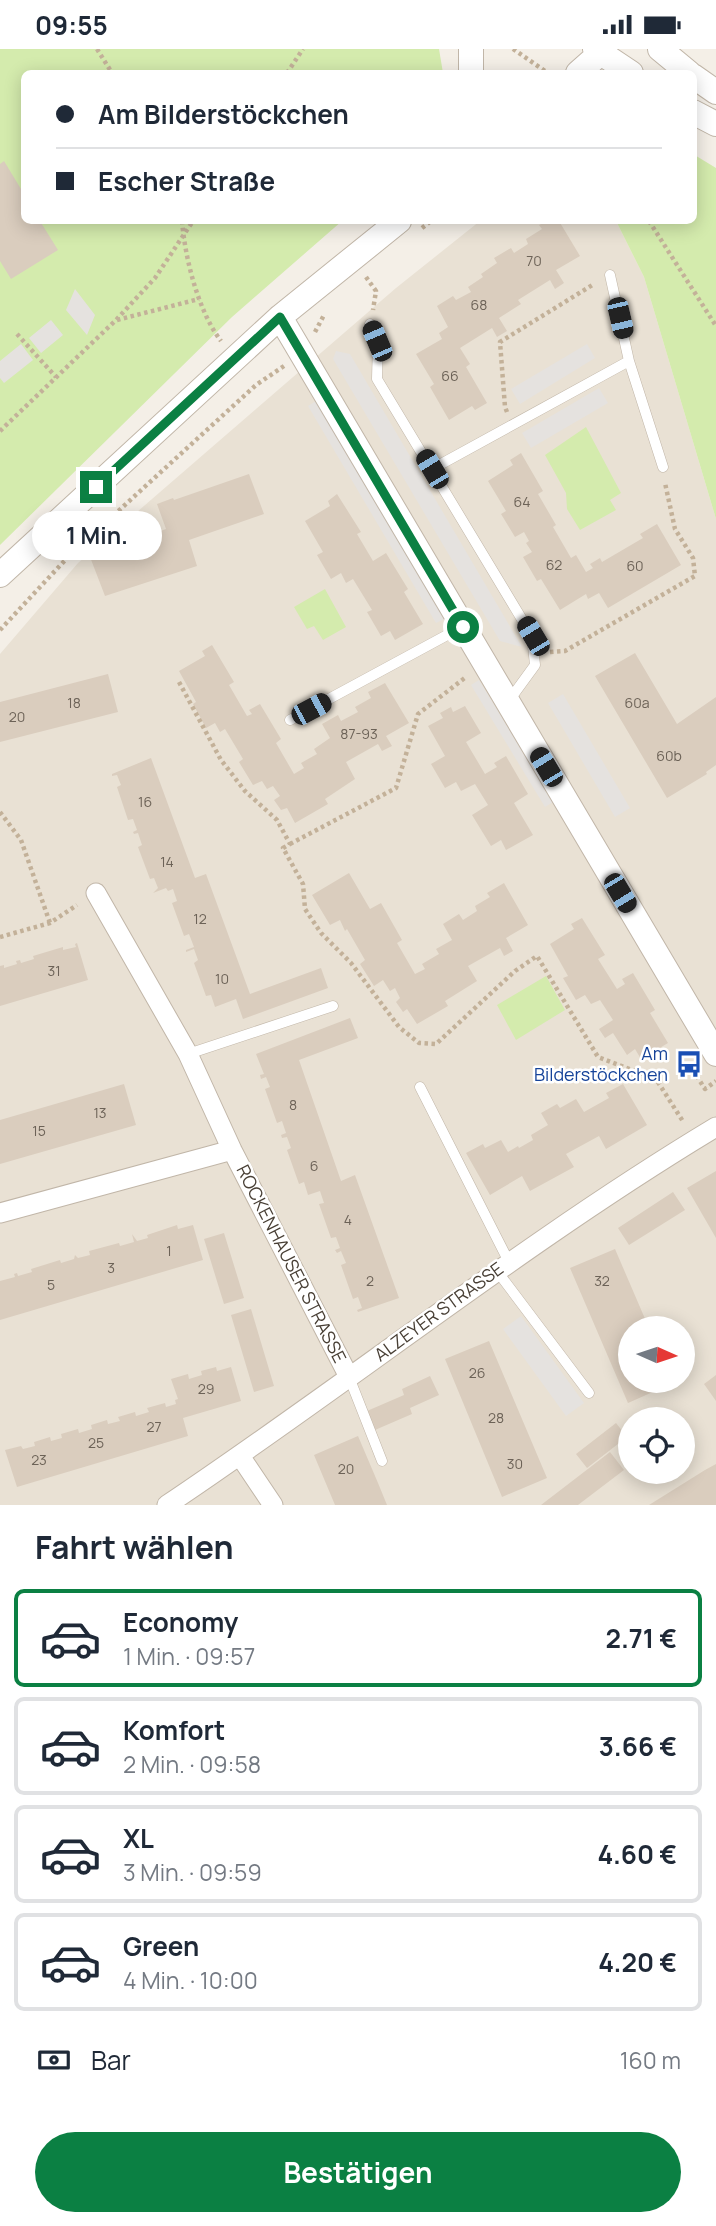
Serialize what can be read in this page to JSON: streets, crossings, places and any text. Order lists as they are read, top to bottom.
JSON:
{
  "streets": {
    "street": ["ROCKENHAUSER STRASSE", "ALZEYER STRASSE"]
  },
  "crossings": [
    ["ROCKENHAUSER STRASSE", "ALZEYER STRASSE"]
  ],
  "places": {
    "bus stop": ["Am Bilderstöckchen"]
  },
  "house_numbers": [
    "70",
    "68",
    "66",
    "64",
    "62",
    "60",
    "18",
    "60a",
    "20",
    "87-93",
    "60b",
    "16",
    "14",
    "12",
    "31",
    "10",
    "8",
    "13",
    "15",
    "6",
    "4",
    "1",
    "3",
    "2",
    "32",
    "5",
    "26",
    "29",
    "28",
    "27",
    "25",
    "23",
    "30",
    "20"
  ],
  "north": "right",
  "page": {
    "status": "09:55",
    "banner": ["Am Bilderstöckchen", "Escher Straße"],
    "bubble": "1 Min.",
    "heading": "Fahrt wählen",
    "list": [
      {
        "name": "Economy",
        "note": "1 Min. · 09:57",
        "value": "2.71 €"
      },
      {
        "name": "Komfort",
        "note": "2 Min. · 09:58",
        "value": "3.66 €"
      },
      {
        "name": "XL",
        "note": "3 Min. · 09:59",
        "value": "4.60 €"
      },
      {
        "name": "Green",
        "note": "4 Min. · 10:00",
        "value": "4.20 €"
      }
    ],
    "pay": ["Bar", "160 m"],
    "buttons": "Bestätigen"
  }
}
